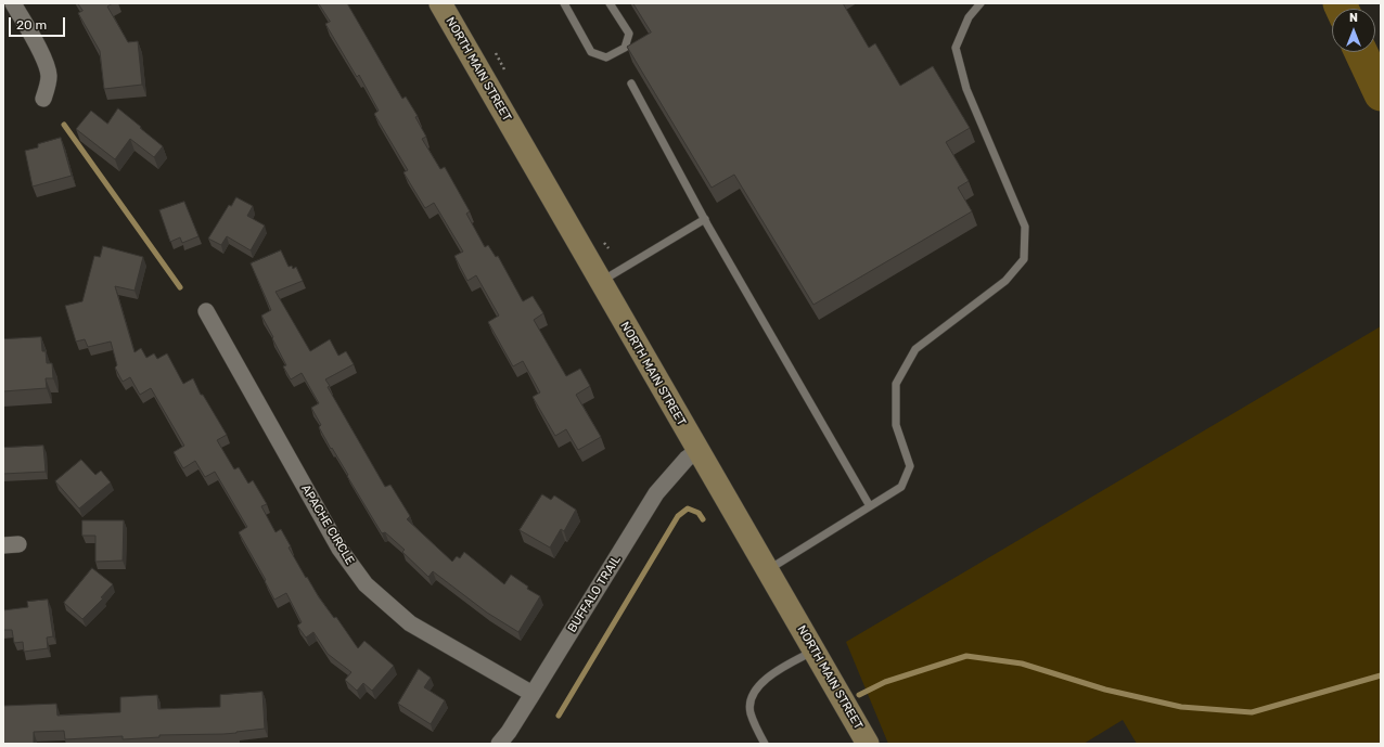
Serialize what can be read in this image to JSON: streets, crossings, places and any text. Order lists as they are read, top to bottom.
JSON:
{
  "streets": {
    "street": ["NORTH MAIN STREET", "APACHE CIRCLE", "BUFFALO TRAIL"]
  },
  "crossings": [
    ["NORTH MAIN STREET", "BUFFALO TRAIL"],
    ["APACHE CIRCLE", "BUFFALO TRAIL"]
  ],
  "scale_bar": "20 m",
  "north": "top"
}
